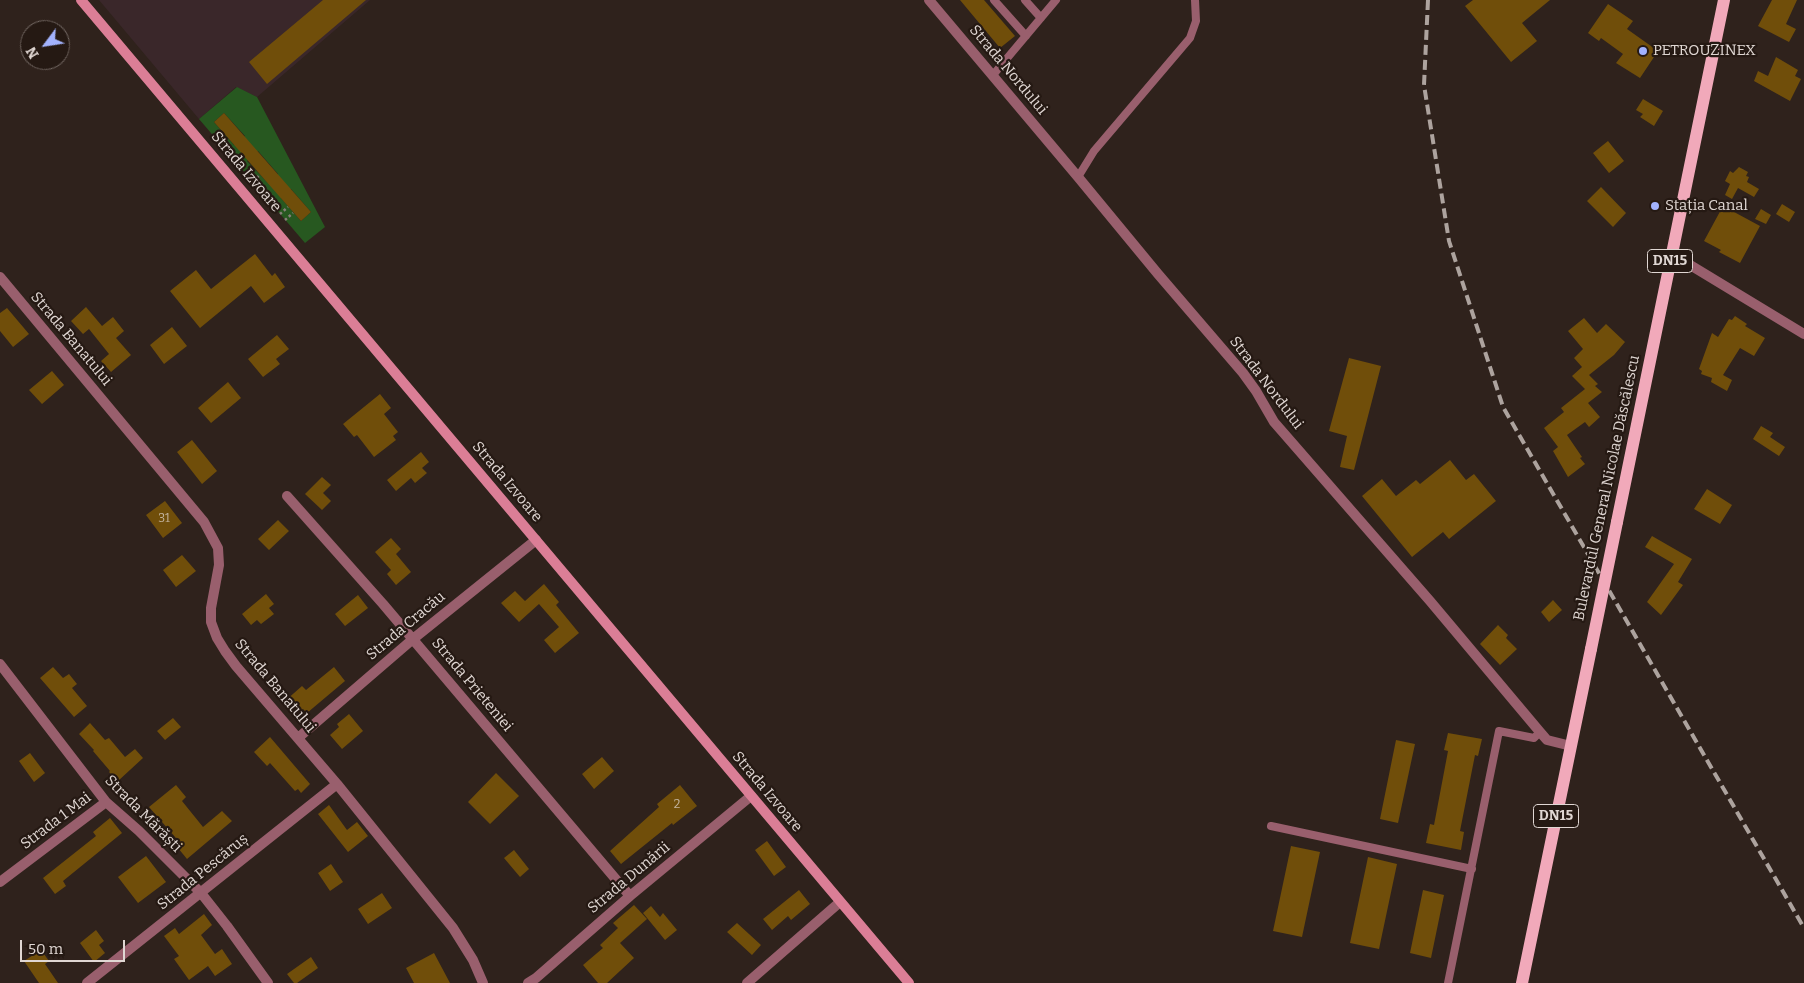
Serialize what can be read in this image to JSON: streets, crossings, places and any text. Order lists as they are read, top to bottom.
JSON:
{
  "streets": {
    "main road": ["Strada Izvoare", "DN15", "Bulevardul General Nicolae Dăscălescu"],
    "street": [
      "Strada Nordului",
      "Strada Banatului",
      "Strada Cracău",
      "Strada Prieteniei",
      "Strada Mărăști",
      "Strada 1 Mai",
      "Strada Pescăruș",
      "Strada Dunării"
    ]
  },
  "crossings": [
    ["Strada Nordului", "Bulevardul General Nicolae Dăscălescu"],
    ["Strada Izvoare", "Strada Cracău"],
    ["Strada Izvoare", "Strada Dunării"],
    ["Strada Banatului", "Strada Cracău"],
    ["Strada Banatului", "Strada Pescăruș"],
    ["Strada Cracău", "Strada Prieteniei"],
    ["Strada Prieteniei", "Strada Dunării"],
    ["Strada Mărăști", "Strada 1 Mai"],
    ["Strada Mărăști", "Strada Pescăruș"]
  ],
  "places": ["PETROUZINEX", "Stația Canal"],
  "house_numbers": ["31", "2"],
  "scale_bar": "50 m",
  "north": "bottom left"
}
